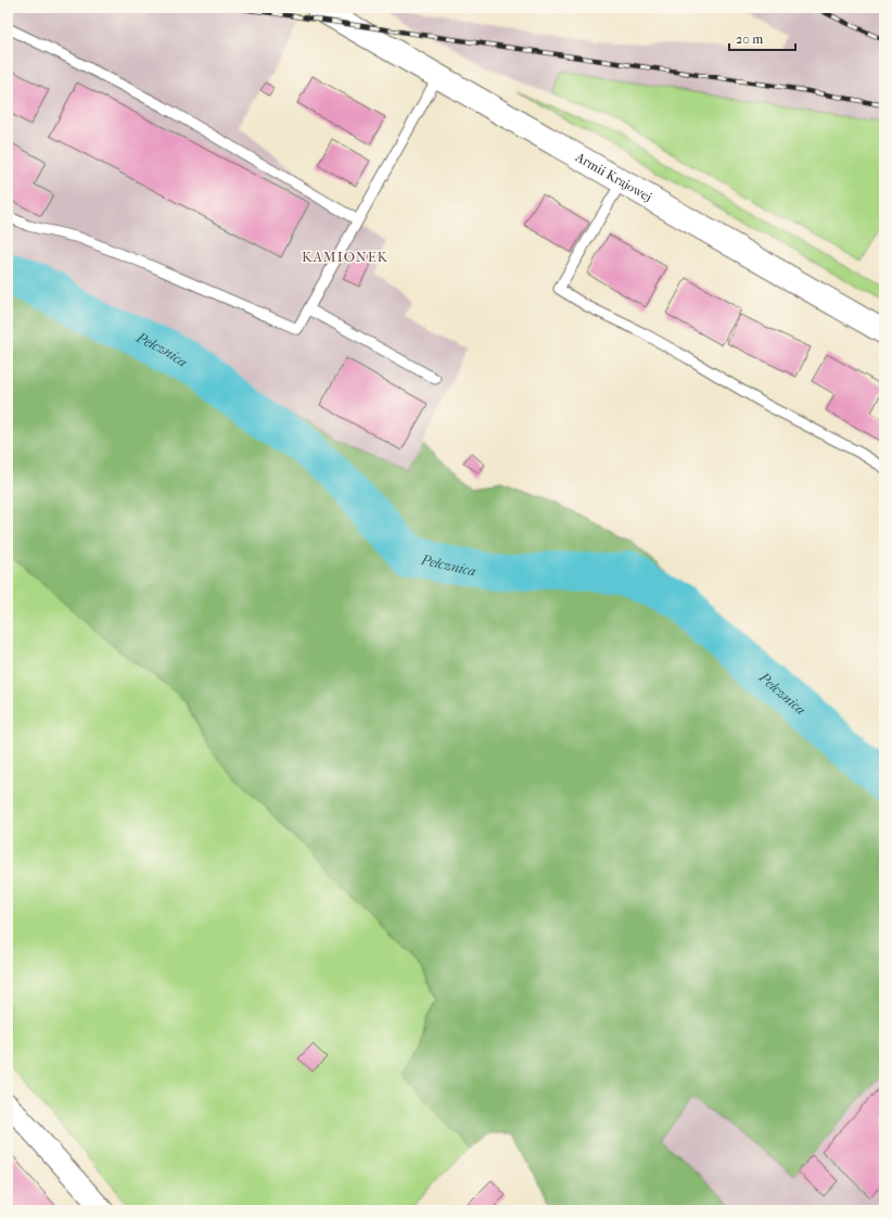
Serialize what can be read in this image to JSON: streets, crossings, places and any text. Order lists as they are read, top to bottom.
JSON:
{
  "streets": {
    "main road": ["Armii Krajowej"]
  },
  "districts": ["KAMIONEK"],
  "water": ["Pełcznica"],
  "scale_bar": "20 m"
}
